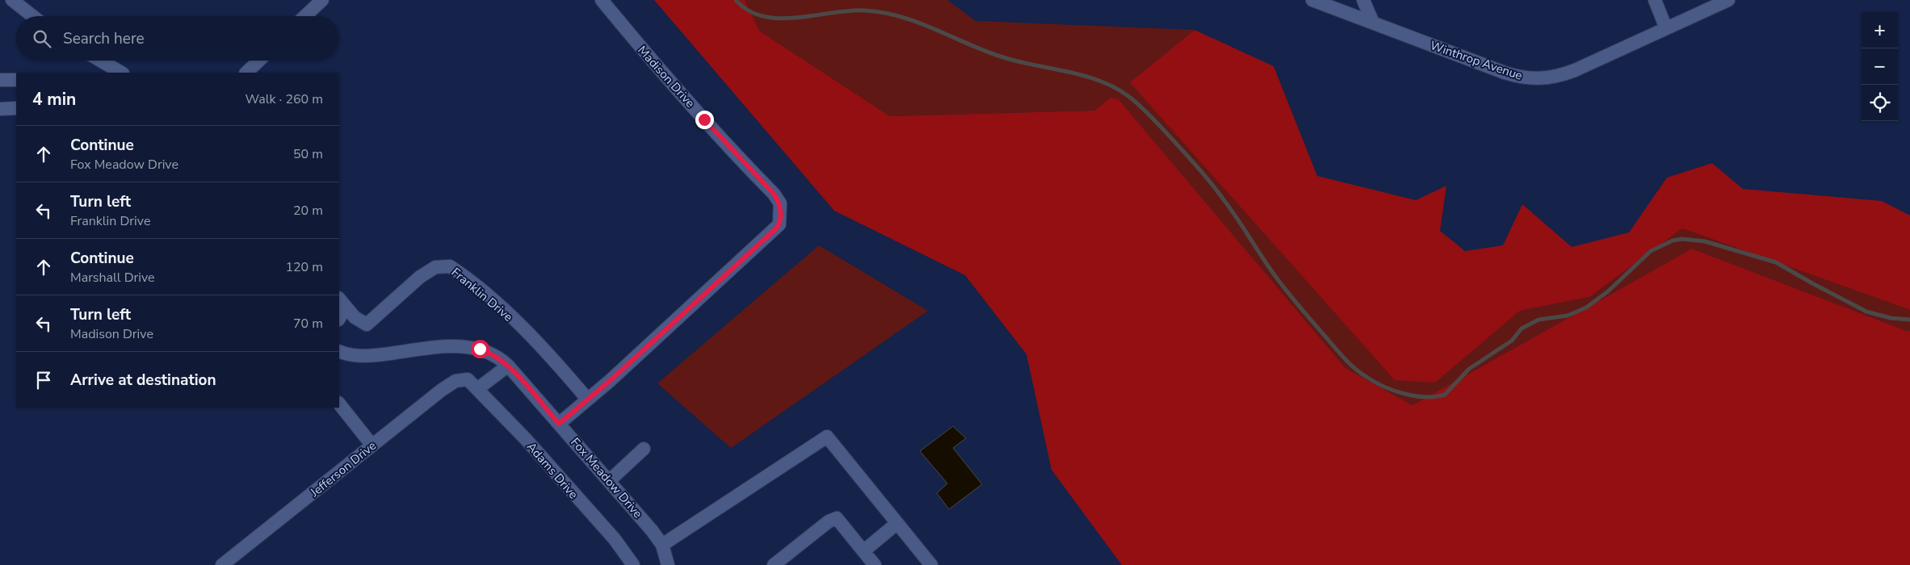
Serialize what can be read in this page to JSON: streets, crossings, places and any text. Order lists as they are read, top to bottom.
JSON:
{
  "streets": {
    "street": [
      "Winthrop Avenue",
      "Madison Drive",
      "Franklin Drive",
      "Jefferson Drive",
      "Adams Drive",
      "Fox Meadow Drive"
    ]
  },
  "crossings": [
    ["Madison Drive", "Franklin Drive"],
    ["Jefferson Drive", "Adams Drive"]
  ],
  "page": {
    "map_buttons": ["+", "−"],
    "search": "Search here",
    "heading": ["4 min", "Walk · 260 m"],
    "list": [
      ["Continue", "Fox Meadow Drive", "50 m"],
      ["Turn left", "Franklin Drive", "20 m"],
      ["Continue", "Marshall Drive", "120 m"],
      ["Turn left", "Madison Drive", "70 m"],
      "Arrive at destination"
    ]
  }
}
